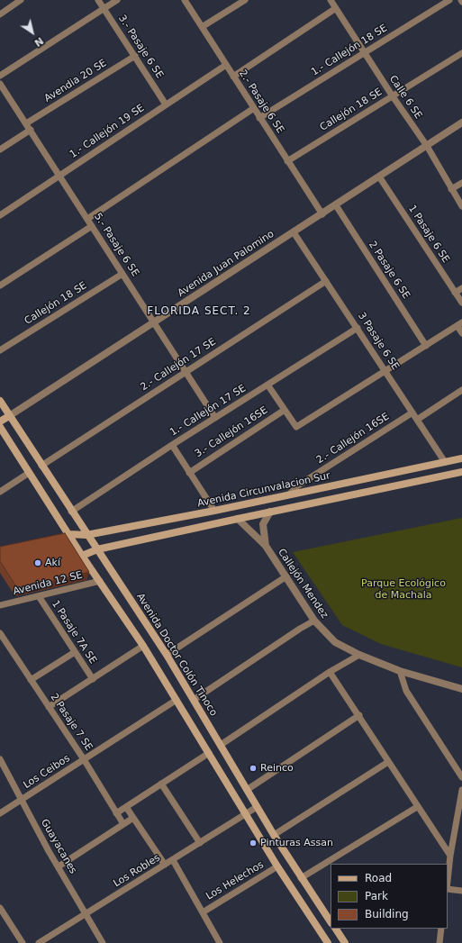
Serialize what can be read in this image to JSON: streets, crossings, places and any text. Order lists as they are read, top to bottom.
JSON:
{
  "streets": {
    "main road": ["Avenida Juan Palomino", "Avenida Circunvalacion Sur", "Avenida Doctor Colón Tinoco"],
    "street": [
      "3.- Pasaje 6 SE",
      "1.- Callejón 18 SE",
      "Avendia 20 SE",
      "Calle 6 SE",
      "2.- Pasaje 6 SE",
      "Callejón 18 SE",
      "1.- Callejón 19 SE",
      "1 Pasaje 6 SE",
      "5.- Pasaje 6 SE",
      "2 Pasaje 6 SE",
      "3 Pasaje 6 SE",
      "2.- Callejón 17 SE",
      "1.- Callejón 17 SE",
      "3.- Callejón 16SE",
      "2.- Callejón 16SE",
      "Avenida 12 SE",
      "Callejón Mendez",
      "1 Pasaje 7A SE",
      "2 Pasaje 7 SE",
      "Los Ceibos",
      "Guayacanes",
      "Los Robles",
      "Los Helechos"
    ]
  },
  "crossings": [
    ["3.- Pasaje 6 SE", "Avendia 20 SE"],
    ["3.- Pasaje 6 SE", "1.- Callejón 19 SE"],
    ["1.- Callejón 18 SE", "Calle 6 SE"],
    ["1.- Callejón 18 SE", "2.- Pasaje 6 SE"],
    ["Avendia 20 SE", "5.- Pasaje 6 SE"],
    ["Calle 6 SE", "Callejón 18 SE"],
    ["Calle 6 SE", "Avenida Juan Palomino"],
    ["2.- Pasaje 6 SE", "Callejón 18 SE"],
    ["2.- Pasaje 6 SE", "1.- Callejón 19 SE"],
    ["2.- Pasaje 6 SE", "Avenida Juan Palomino"],
    ["Callejón 18 SE", "5.- Pasaje 6 SE"],
    ["1.- Callejón 19 SE", "5.- Pasaje 6 SE"],
    ["1 Pasaje 6 SE", "Avenida Juan Palomino"],
    ["5.- Pasaje 6 SE", "Avenida Juan Palomino"],
    ["5.- Pasaje 6 SE", "2.- Callejón 17 SE"],
    ["5.- Pasaje 6 SE", "1.- Callejón 17 SE"],
    ["Avenida Juan Palomino", "2 Pasaje 6 SE"],
    ["Avenida Juan Palomino", "3 Pasaje 6 SE"],
    ["Avenida Juan Palomino", "Avenida Doctor Colón Tinoco"],
    ["3 Pasaje 6 SE", "2.- Callejón 17 SE"],
    ["3 Pasaje 6 SE", "1.- Callejón 17 SE"],
    ["3 Pasaje 6 SE", "2.- Callejón 16SE"],
    ["3 Pasaje 6 SE", "Avenida Circunvalacion Sur"],
    ["2.- Callejón 17 SE", "Avenida Doctor Colón Tinoco"],
    ["1.- Callejón 17 SE", "Avenida Doctor Colón Tinoco"],
    ["2.- Callejón 16SE", "Avenida Circunvalacion Sur"],
    ["Avenida Circunvalacion Sur", "Avenida Doctor Colón Tinoco"],
    ["Avenida 12 SE", "1 Pasaje 7A SE"],
    ["Avenida Doctor Colón Tinoco", "Los Robles"],
    ["2 Pasaje 7 SE", "Los Ceibos"],
    ["Los Ceibos", "Guayacanes"],
    ["Guayacanes", "Los Robles"]
  ],
  "districts": ["FLORIDA SECT. 2"],
  "parks": ["Parque Ecológico de Machala"],
  "places": ["Akí", "Reinco", "Pinturas Assan"],
  "legend": ["Road", "Park", "Building"],
  "north": "bottom right"
}
